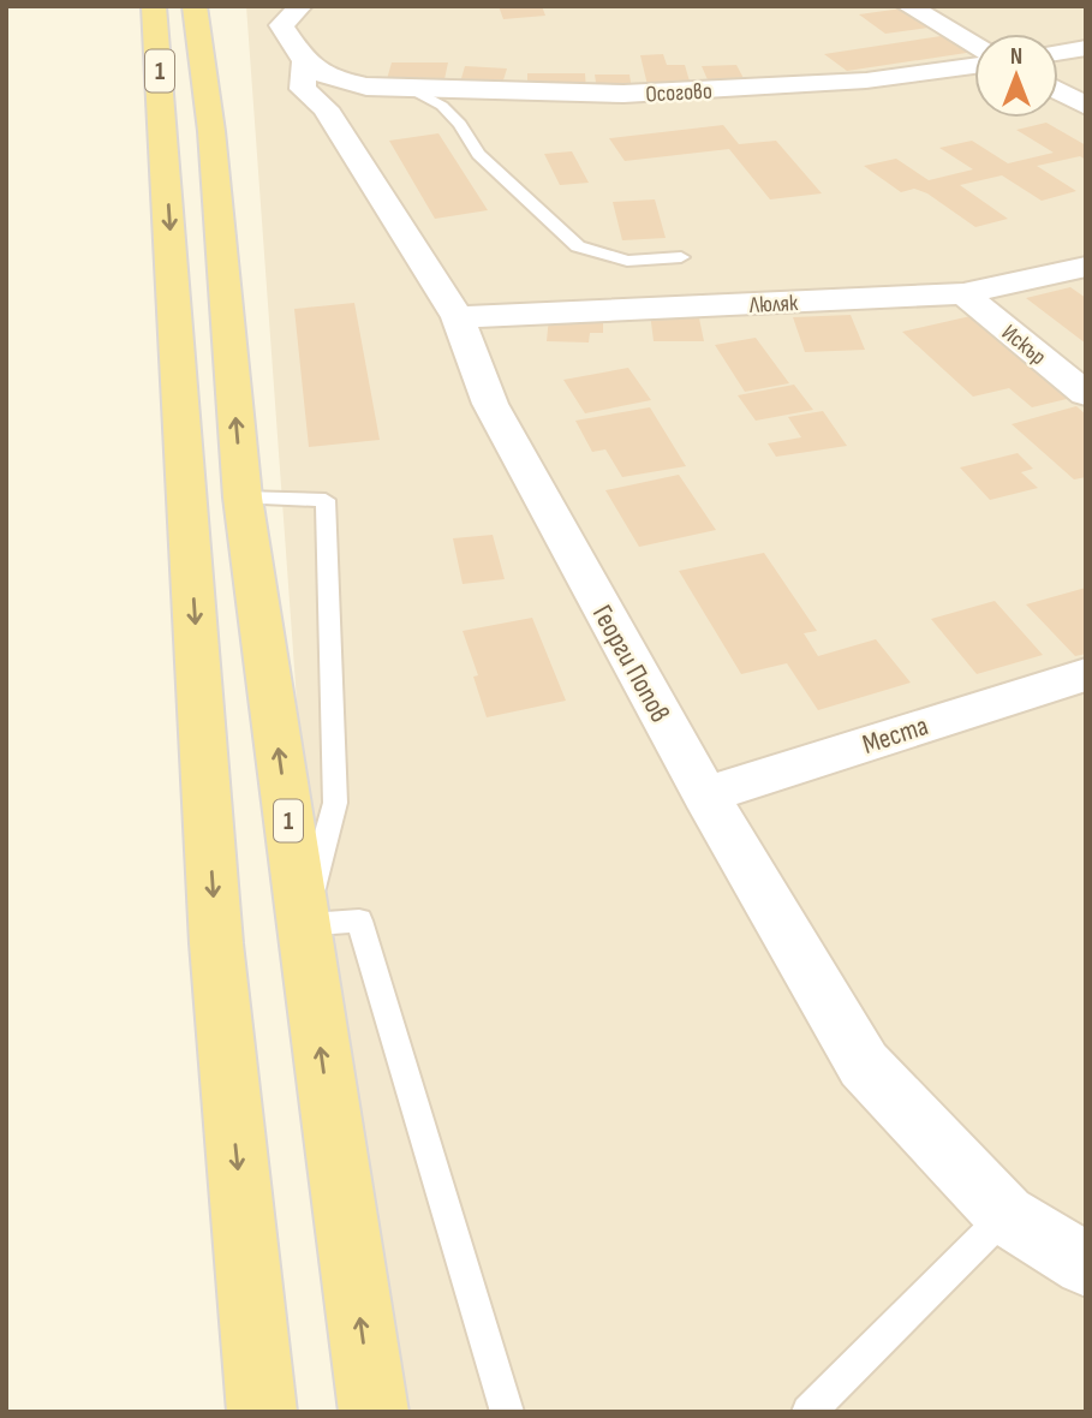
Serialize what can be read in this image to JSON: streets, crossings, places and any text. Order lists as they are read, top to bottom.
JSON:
{
  "streets": {
    "main road": ["1"],
    "street": [
      "Осогово",
      "Люляк",
      "Искър",
      "Георги Попов",
      "Места"
    ]
  },
  "crossings": [
    ["Осогово", "Георги Попов"],
    ["Люляк", "Искър"],
    ["Люляк", "Георги Попов"],
    ["Георги Попов", "Места"]
  ],
  "north": "top"
}
